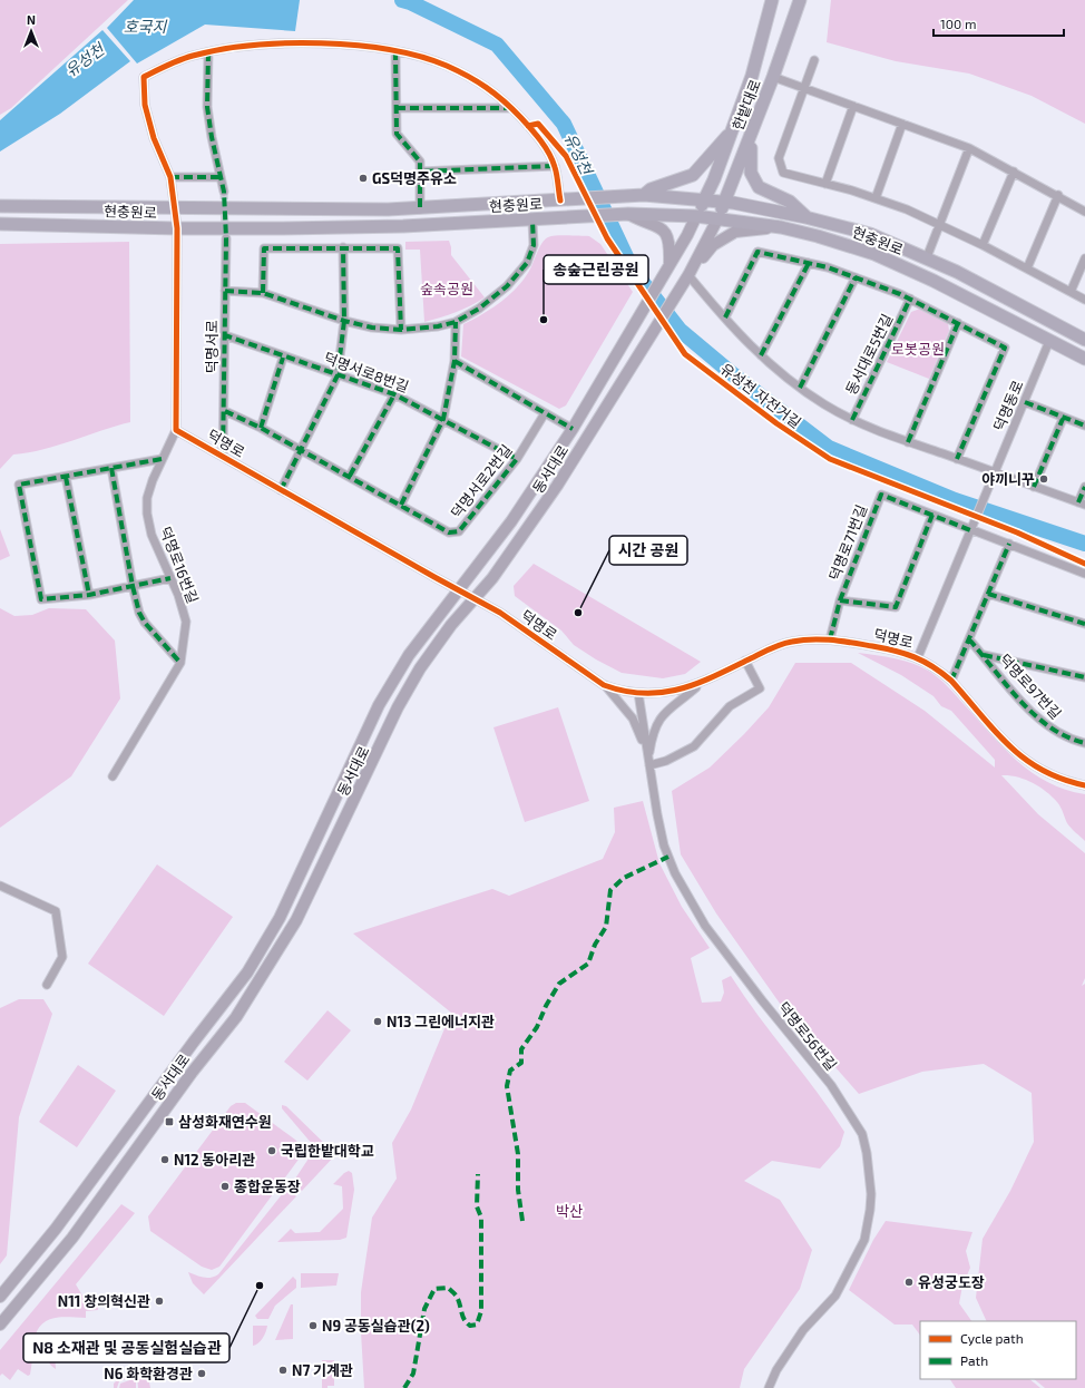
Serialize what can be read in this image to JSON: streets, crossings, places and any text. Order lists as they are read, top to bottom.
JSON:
{
  "streets": {
    "main road": ["한밭대로", "현충원로"],
    "street": [
      "덕명서로",
      "동서대로5번길",
      "덕명서로8번길",
      "덕명동로",
      "덕명로",
      "동서대로",
      "덕명서로2번길",
      "덕명로71번길",
      "덕명로16번길",
      "덕명로97번길",
      "덕명로56번길"
    ],
    "cycle path": ["유성천 자전거길"]
  },
  "crossings": [
    ["한밭대로", "현충원로"],
    ["한밭대로", "동서대로"],
    ["현충원로", "덕명동로"],
    ["현충원로", "동서대로"],
    ["덕명서로", "덕명서로8번길"],
    ["덕명서로", "덕명로"],
    ["덕명서로", "덕명서로2번길"],
    ["동서대로5번길", "덕명동로"],
    ["동서대로5번길", "동서대로"],
    ["덕명서로8번길", "덕명서로2번길"],
    ["덕명동로", "덕명로71번길"],
    ["덕명로", "동서대로"],
    ["덕명로", "덕명로71번길"],
    ["덕명로", "덕명로16번길"],
    ["덕명로", "덕명로56번길"]
  ],
  "water": ["호국지", "유성천"],
  "parks": ["숲속공원", "로봇공원", "박산"],
  "places": {
    "other": [
      "GS덕명주유소",
      "송숲근린공원",
      "야끼니꾸",
      "시간 공원",
      "N13 그린에너지관",
      "국립한밭대학교",
      "N12 동아리관",
      "종합운동장",
      "유성궁도장",
      "N8 소재관 및 공동실험실습관",
      "N11 창의혁신관",
      "N9 공동실습관(2)",
      "N7 기계관",
      "N6 화학환경관"
    ],
    "transit": ["삼성화재연수원"]
  },
  "legend": ["Cycle path", "Path"],
  "scale_bar": "100 m",
  "north": "top"
}
